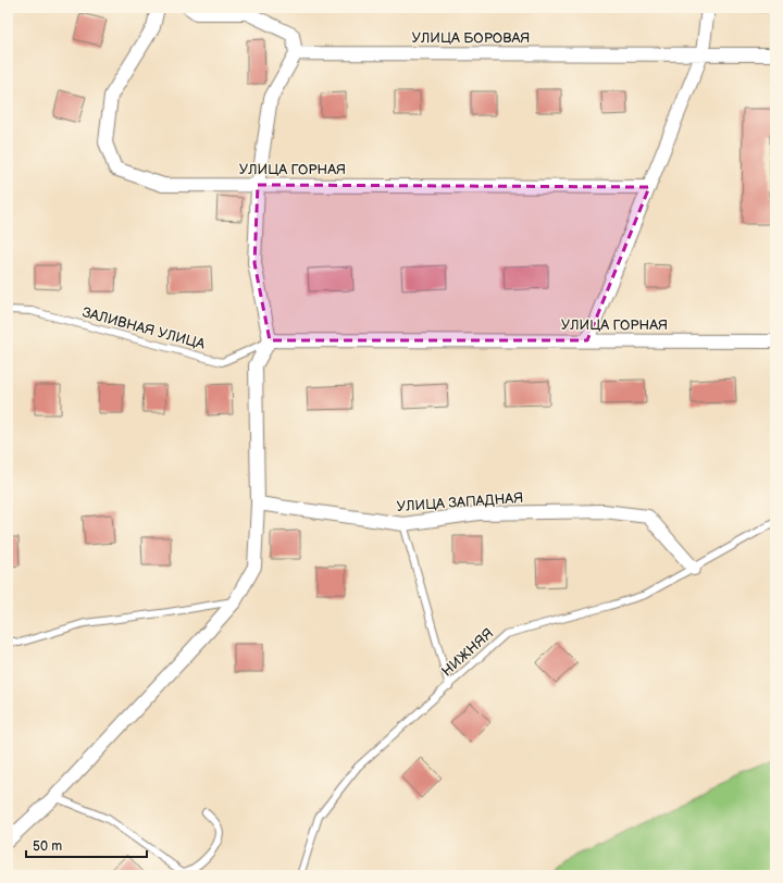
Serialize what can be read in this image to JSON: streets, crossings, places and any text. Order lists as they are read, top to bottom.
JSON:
{
  "streets": {
    "street": ["УЛИЦА БОРОВАЯ", "УЛИЦА ГОРНАЯ", "УЛИЦА ЗАПАДНАЯ"],
    "lane": ["ЗАЛИВНАЯ УЛИЦА", "НИЖНЯЯ"]
  },
  "crossings": [
    ["УЛИЦА ГОРНАЯ", "ЗАЛИВНАЯ УЛИЦА"],
    ["УЛИЦА ЗАПАДНАЯ", "НИЖНЯЯ"]
  ],
  "scale_bar": "50 m"
}
